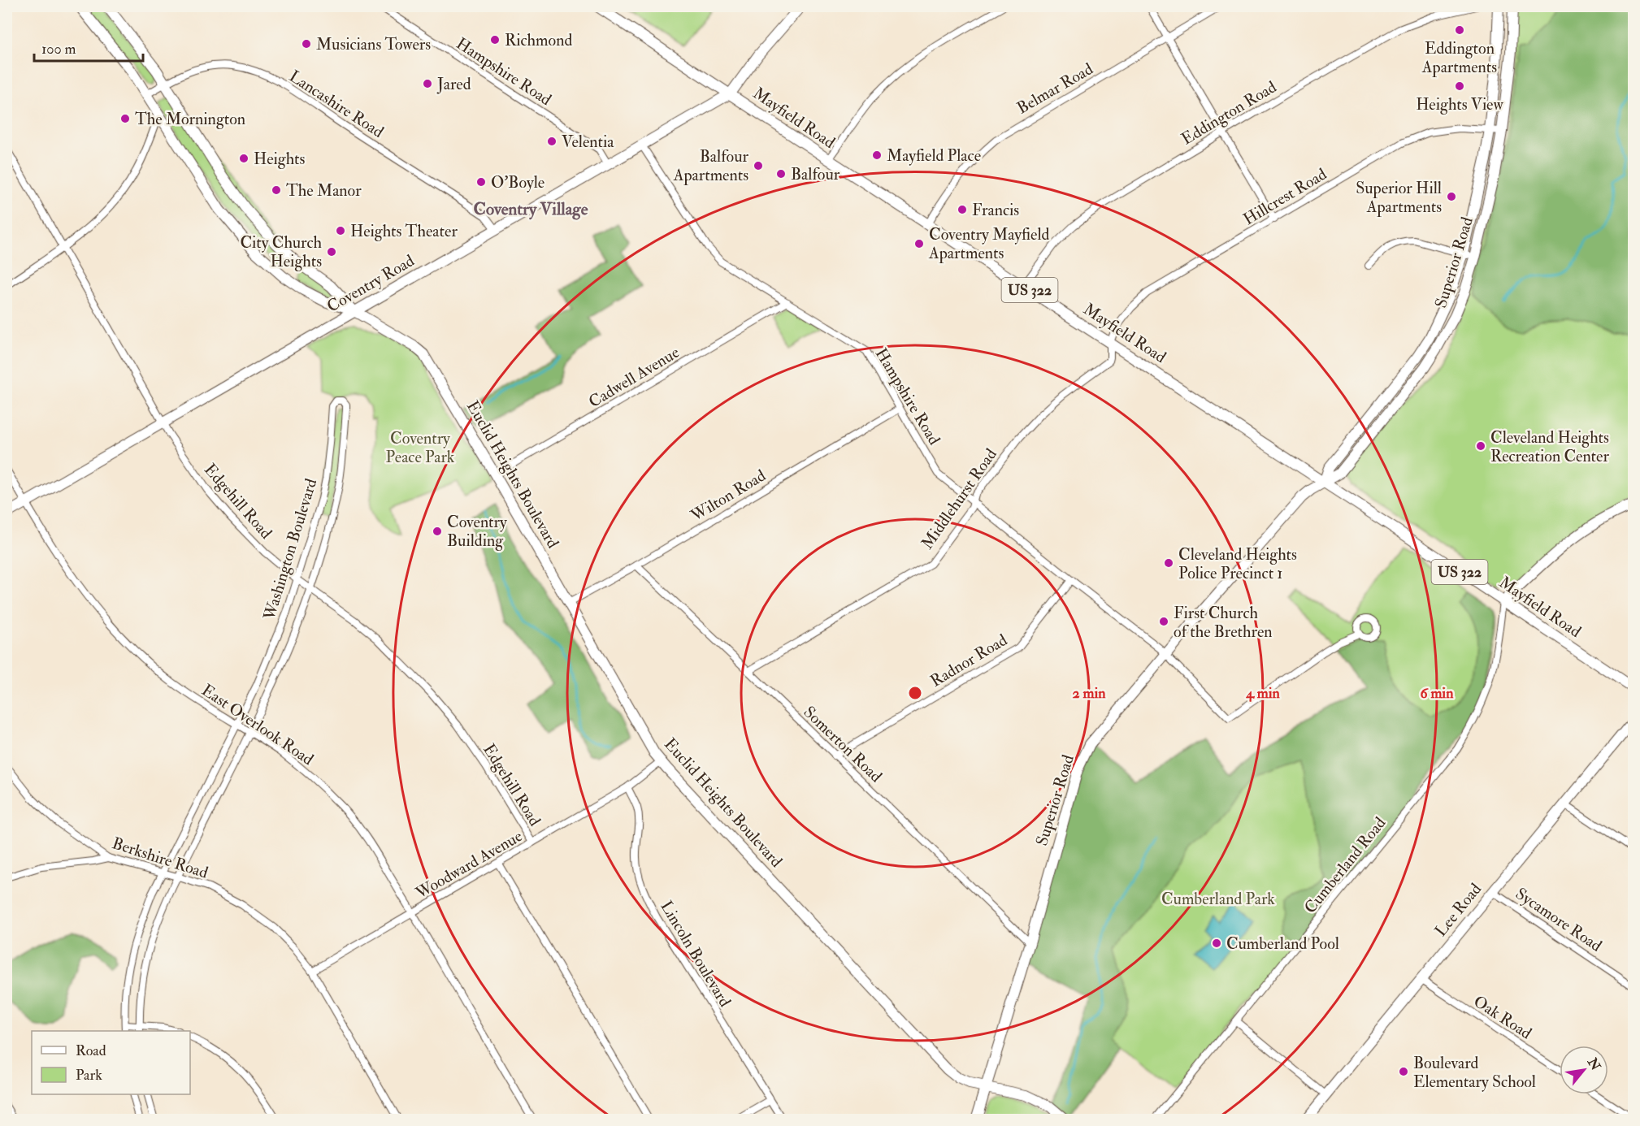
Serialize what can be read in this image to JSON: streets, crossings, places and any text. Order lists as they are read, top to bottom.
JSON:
{
  "streets": {
    "main road": [
      "Mayfield Road",
      "Superior Road",
      "Coventry Road",
      "US 322",
      "Euclid Heights Boulevard",
      "Lee Road"
    ],
    "street": [
      "Hampshire Road",
      "Belmar Road",
      "Lancashire Road",
      "Eddington Road",
      "Hillcrest Road",
      "Cadwell Avenue",
      "Wilton Road",
      "Middlehurst Road",
      "Edgehill Road",
      "Washington Boulevard",
      "Radnor Road",
      "East Overlook Road",
      "Somerton Road",
      "Berkshire Road",
      "Woodward Avenue",
      "Cumberland Road",
      "Sycamore Road",
      "Lincoln Boulevard",
      "Oak Road"
    ]
  },
  "crossings": [
    ["Hampshire Road", "Superior Road"],
    ["Hampshire Road", "Coventry Road"],
    ["Hampshire Road", "Cadwell Avenue"],
    ["Hampshire Road", "Wilton Road"],
    ["Hampshire Road", "Middlehurst Road"],
    ["Hampshire Road", "Radnor Road"],
    ["Belmar Road", "Mayfield Road"],
    ["Lancashire Road", "Coventry Road"],
    ["Lancashire Road", "Euclid Heights Boulevard"],
    ["Eddington Road", "Mayfield Road"],
    ["Mayfield Road", "Hillcrest Road"],
    ["Mayfield Road", "Superior Road"],
    ["Mayfield Road", "Coventry Road"],
    ["Mayfield Road", "Middlehurst Road"],
    ["Mayfield Road", "Cumberland Road"],
    ["Hillcrest Road", "Superior Road"],
    ["Hillcrest Road", "Middlehurst Road"],
    ["Superior Road", "Euclid Heights Boulevard"],
    ["Superior Road", "Somerton Road"],
    ["Coventry Road", "Euclid Heights Boulevard"],
    ["Coventry Road", "Edgehill Road"],
    ["Coventry Road", "East Overlook Road"],
    ["Cadwell Avenue", "Euclid Heights Boulevard"],
    ["Euclid Heights Boulevard", "Wilton Road"],
    ["Euclid Heights Boulevard", "Woodward Avenue"],
    ["Wilton Road", "Somerton Road"],
    ["Middlehurst Road", "Somerton Road"],
    ["Edgehill Road", "Washington Boulevard"],
    ["Edgehill Road", "Woodward Avenue"],
    ["Washington Boulevard", "East Overlook Road"],
    ["Washington Boulevard", "Berkshire Road"],
    ["Radnor Road", "Somerton Road"],
    ["East Overlook Road", "Woodward Avenue"],
    ["Berkshire Road", "Woodward Avenue"],
    ["Woodward Avenue", "Lincoln Boulevard"],
    ["Lee Road", "Sycamore Road"],
    ["Lee Road", "Oak Road"]
  ],
  "districts": ["Coventry Village"],
  "parks": ["Coventry Peace Park", "Cumberland Park"],
  "places": [
    "Eddington Apartments",
    "Richmond",
    "Musicians Towers",
    "Jared",
    "Heights View",
    "The Mornington",
    "Velentia",
    "Mayfield Place",
    "Heights",
    "Balfour Apartments",
    "Balfour",
    "O'Boyle",
    "The Manor",
    "Superior Hill Apartments",
    "Francis",
    "Heights Theater",
    "Coventry Mayfield Apartments",
    "City Church Heights",
    "Cleveland Heights Recreation Center",
    "Coventry Building",
    "Cleveland Heights Police Precinct 1",
    "First Church of the Brethren",
    "Cumberland Pool",
    "Boulevard Elementary School"
  ],
  "legend": ["Road", "Park"],
  "scale_bar": "100 m",
  "north": "top right",
  "rings": ["2 min", "4 min", "6 min"]
}
